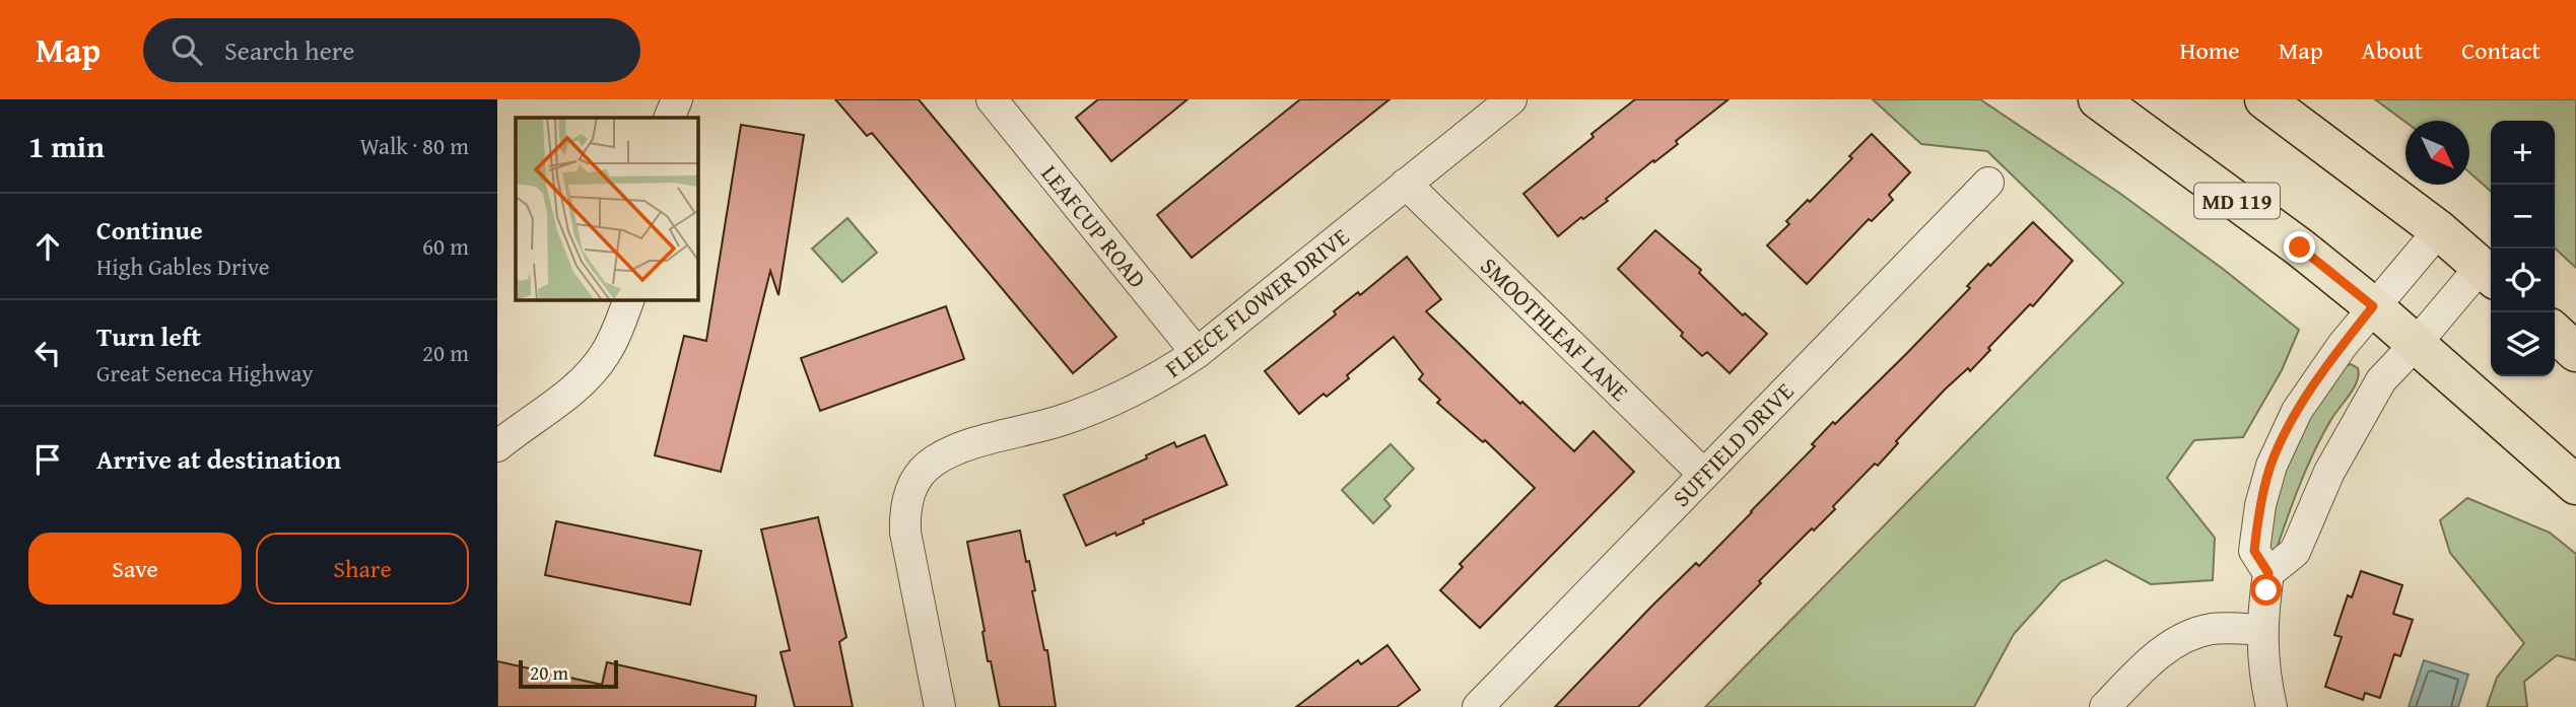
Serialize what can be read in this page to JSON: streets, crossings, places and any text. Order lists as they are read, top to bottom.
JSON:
{
  "streets": {
    "main road": ["MD 119"],
    "street": [
      "LEAFCUP ROAD",
      "FLEECE FLOWER DRIVE",
      "SMOOTHLEAF LANE",
      "SUFFIELD DRIVE"
    ]
  },
  "crossings": [
    ["LEAFCUP ROAD", "FLEECE FLOWER DRIVE"],
    ["FLEECE FLOWER DRIVE", "SMOOTHLEAF LANE"],
    ["SMOOTHLEAF LANE", "SUFFIELD DRIVE"]
  ],
  "scale_bar": "20 m",
  "north": "bottom right",
  "page": {
    "header": "Map",
    "search": "Search here",
    "nav": [
      "Home",
      "Map",
      "About",
      "Contact"
    ],
    "heading": ["1 min", "Walk · 80 m"],
    "map_buttons": ["+", "−"],
    "list": [
      ["Continue", "High Gables Drive", "60 m"],
      ["Turn left", "Great Seneca Highway", "20 m"],
      "Arrive at destination"
    ],
    "buttons": ["Save", "Share"],
    "scale": "20 m"
  }
}
